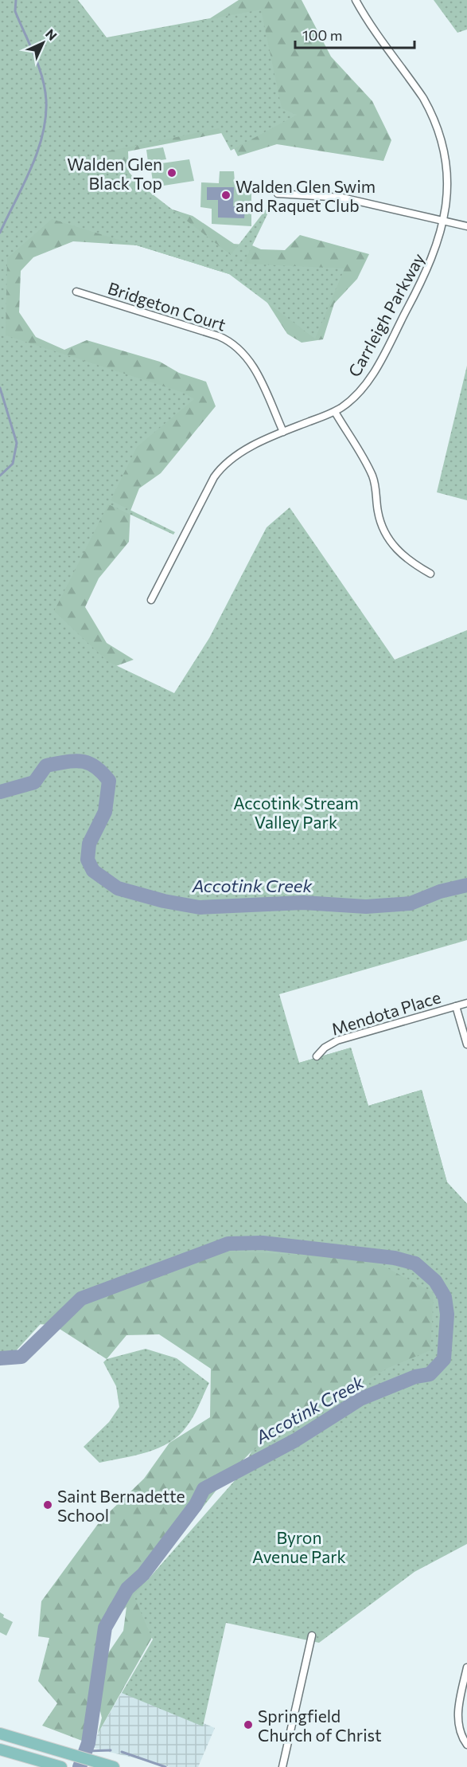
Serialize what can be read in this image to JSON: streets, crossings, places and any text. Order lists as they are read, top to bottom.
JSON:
{
  "streets": {
    "street": ["Bridgeton Court", "Carrleigh Parkway", "Mendota Place"]
  },
  "crossings": [
    ["Bridgeton Court", "Carrleigh Parkway"]
  ],
  "water": ["Accotink Creek"],
  "parks": ["Accotink Stream Valley Park", "Byron Avenue Park"],
  "places": [
    "Walden Glen Black Top",
    "Walden Glen Swim and Raquet Club",
    "Saint Bernadette School",
    "Springfield Church of Christ"
  ],
  "scale_bar": "100 m",
  "north": "top right"
}
